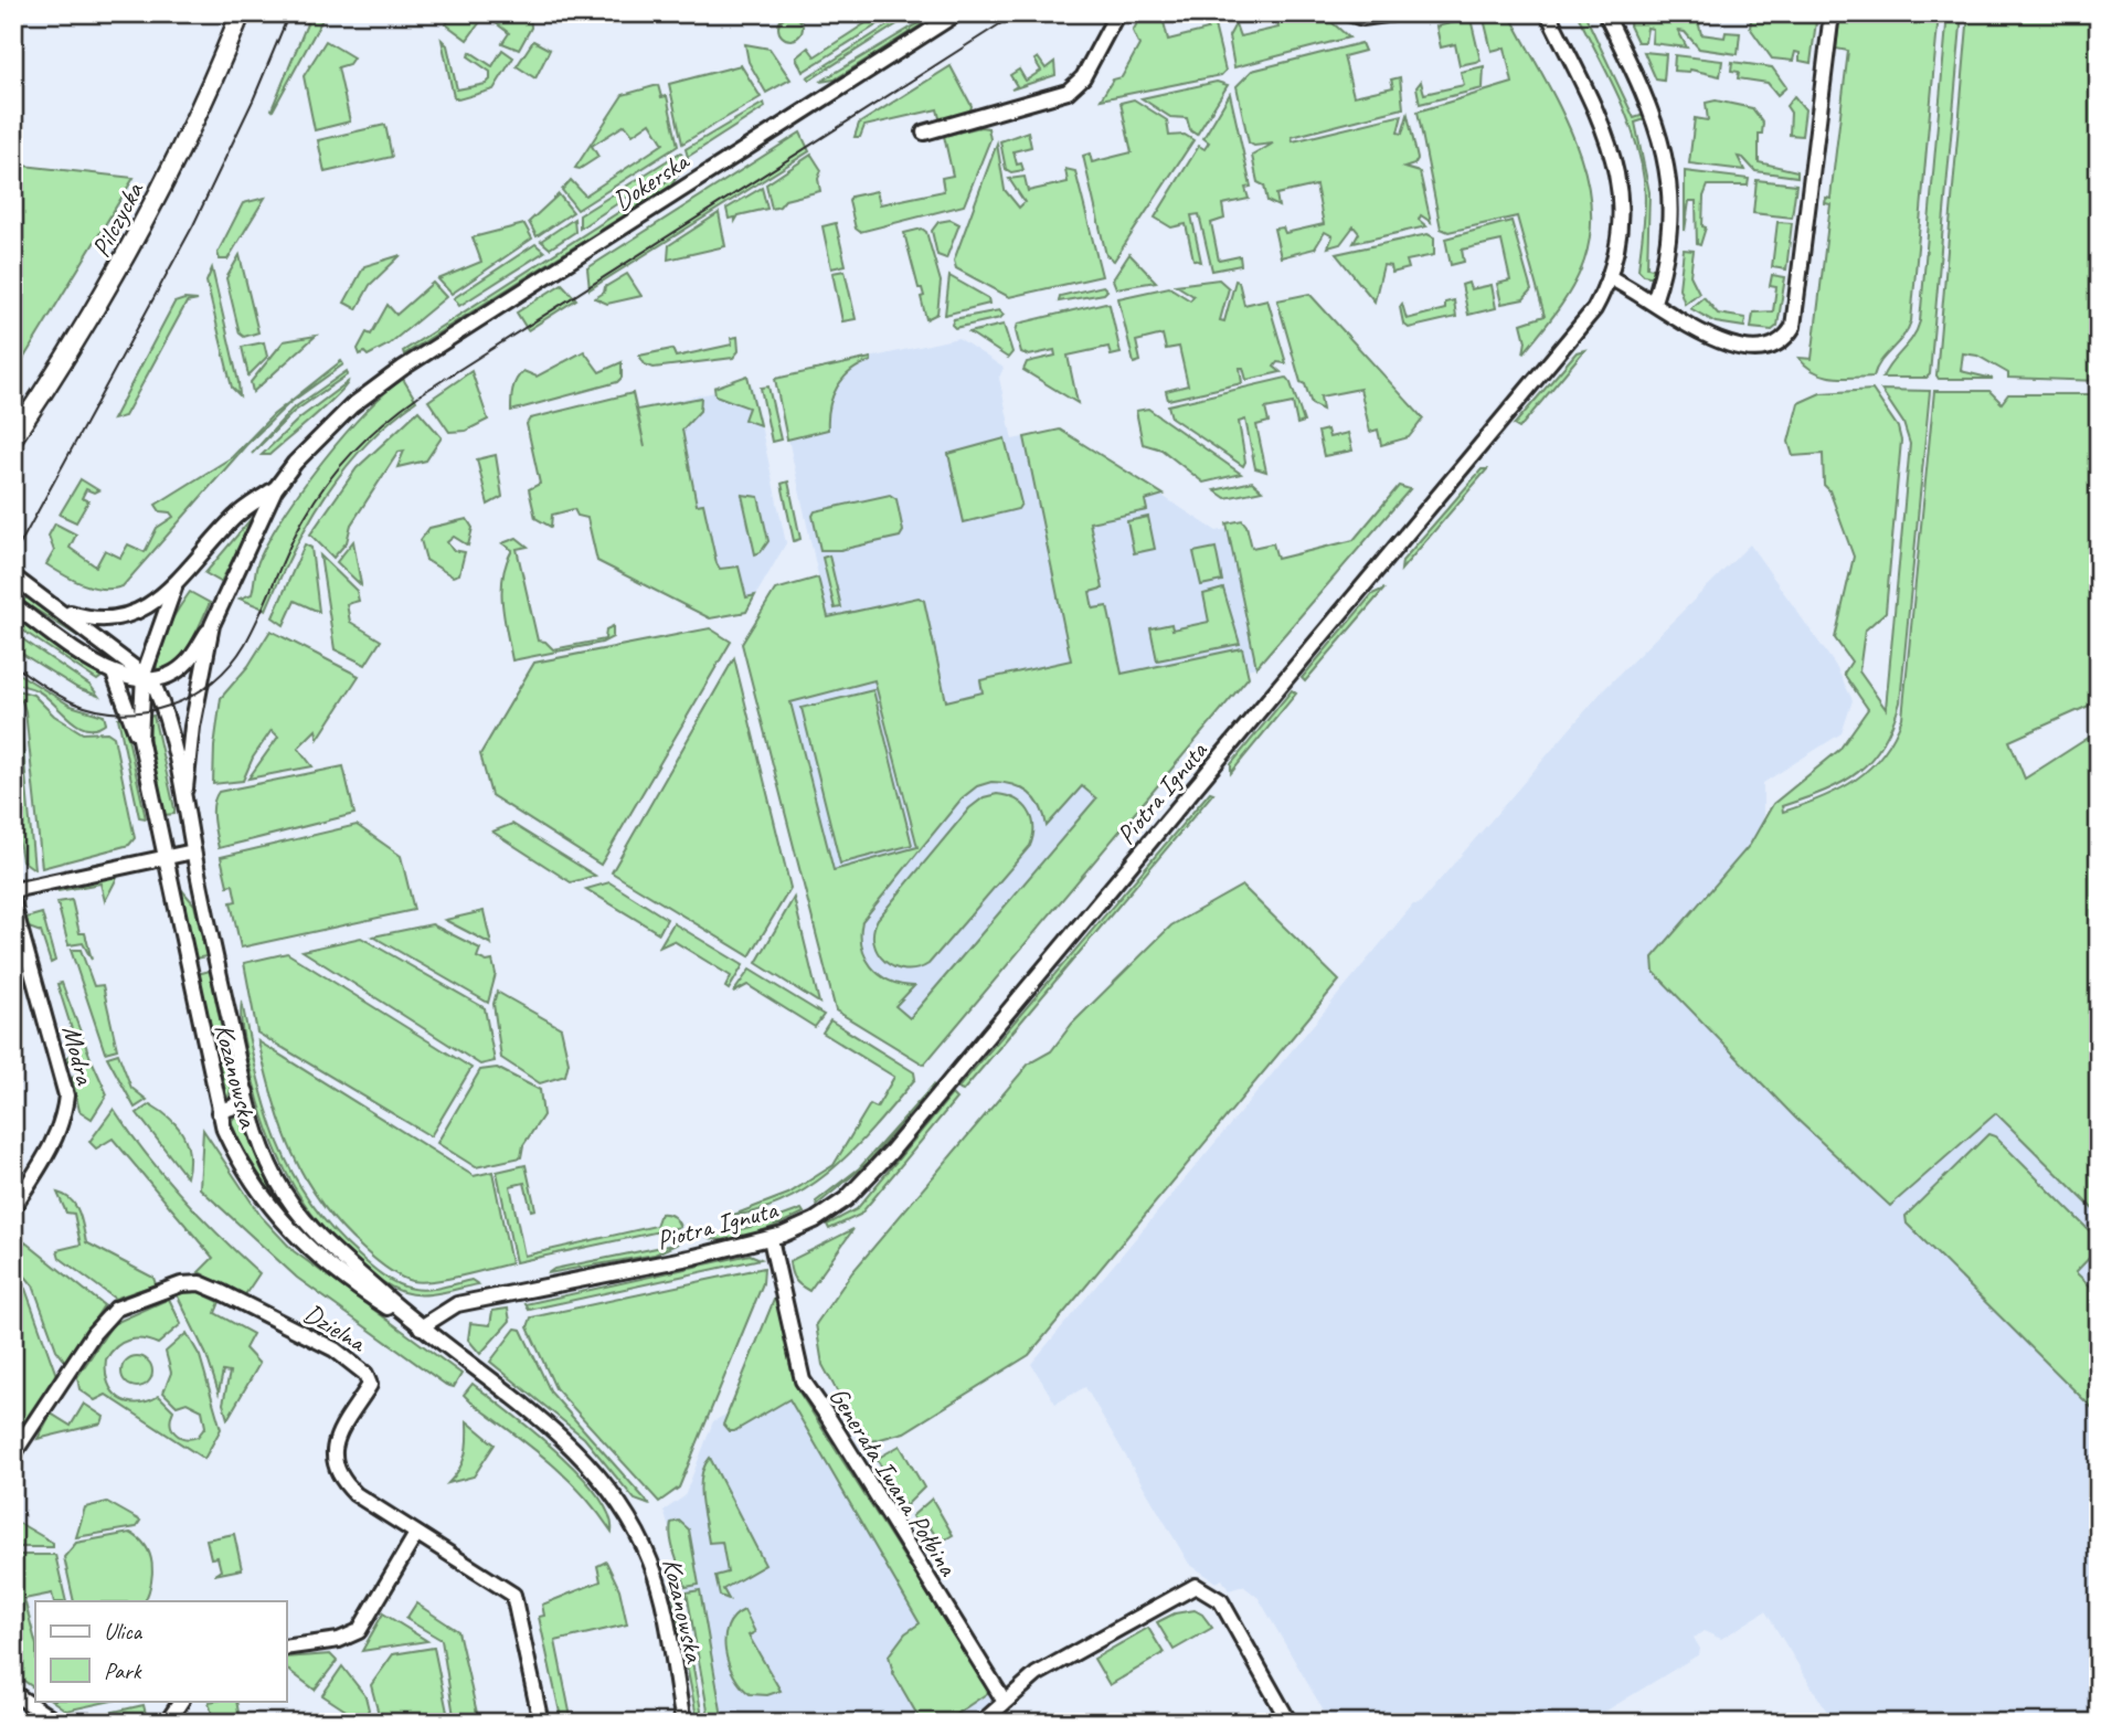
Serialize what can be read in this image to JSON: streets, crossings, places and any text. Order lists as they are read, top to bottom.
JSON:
{
  "streets": {
    "street": [
      "Dokerska",
      "Pilczycka",
      "Piotra Ignuta",
      "Modra",
      "Kozanowska",
      "Dzielna",
      "Generała Iwana Połbina"
    ]
  },
  "crossings": [
    ["Piotra Ignuta", "Kozanowska"],
    ["Piotra Ignuta", "Generała Iwana Połbina"]
  ],
  "legend": ["Ulica", "Park"]
}
